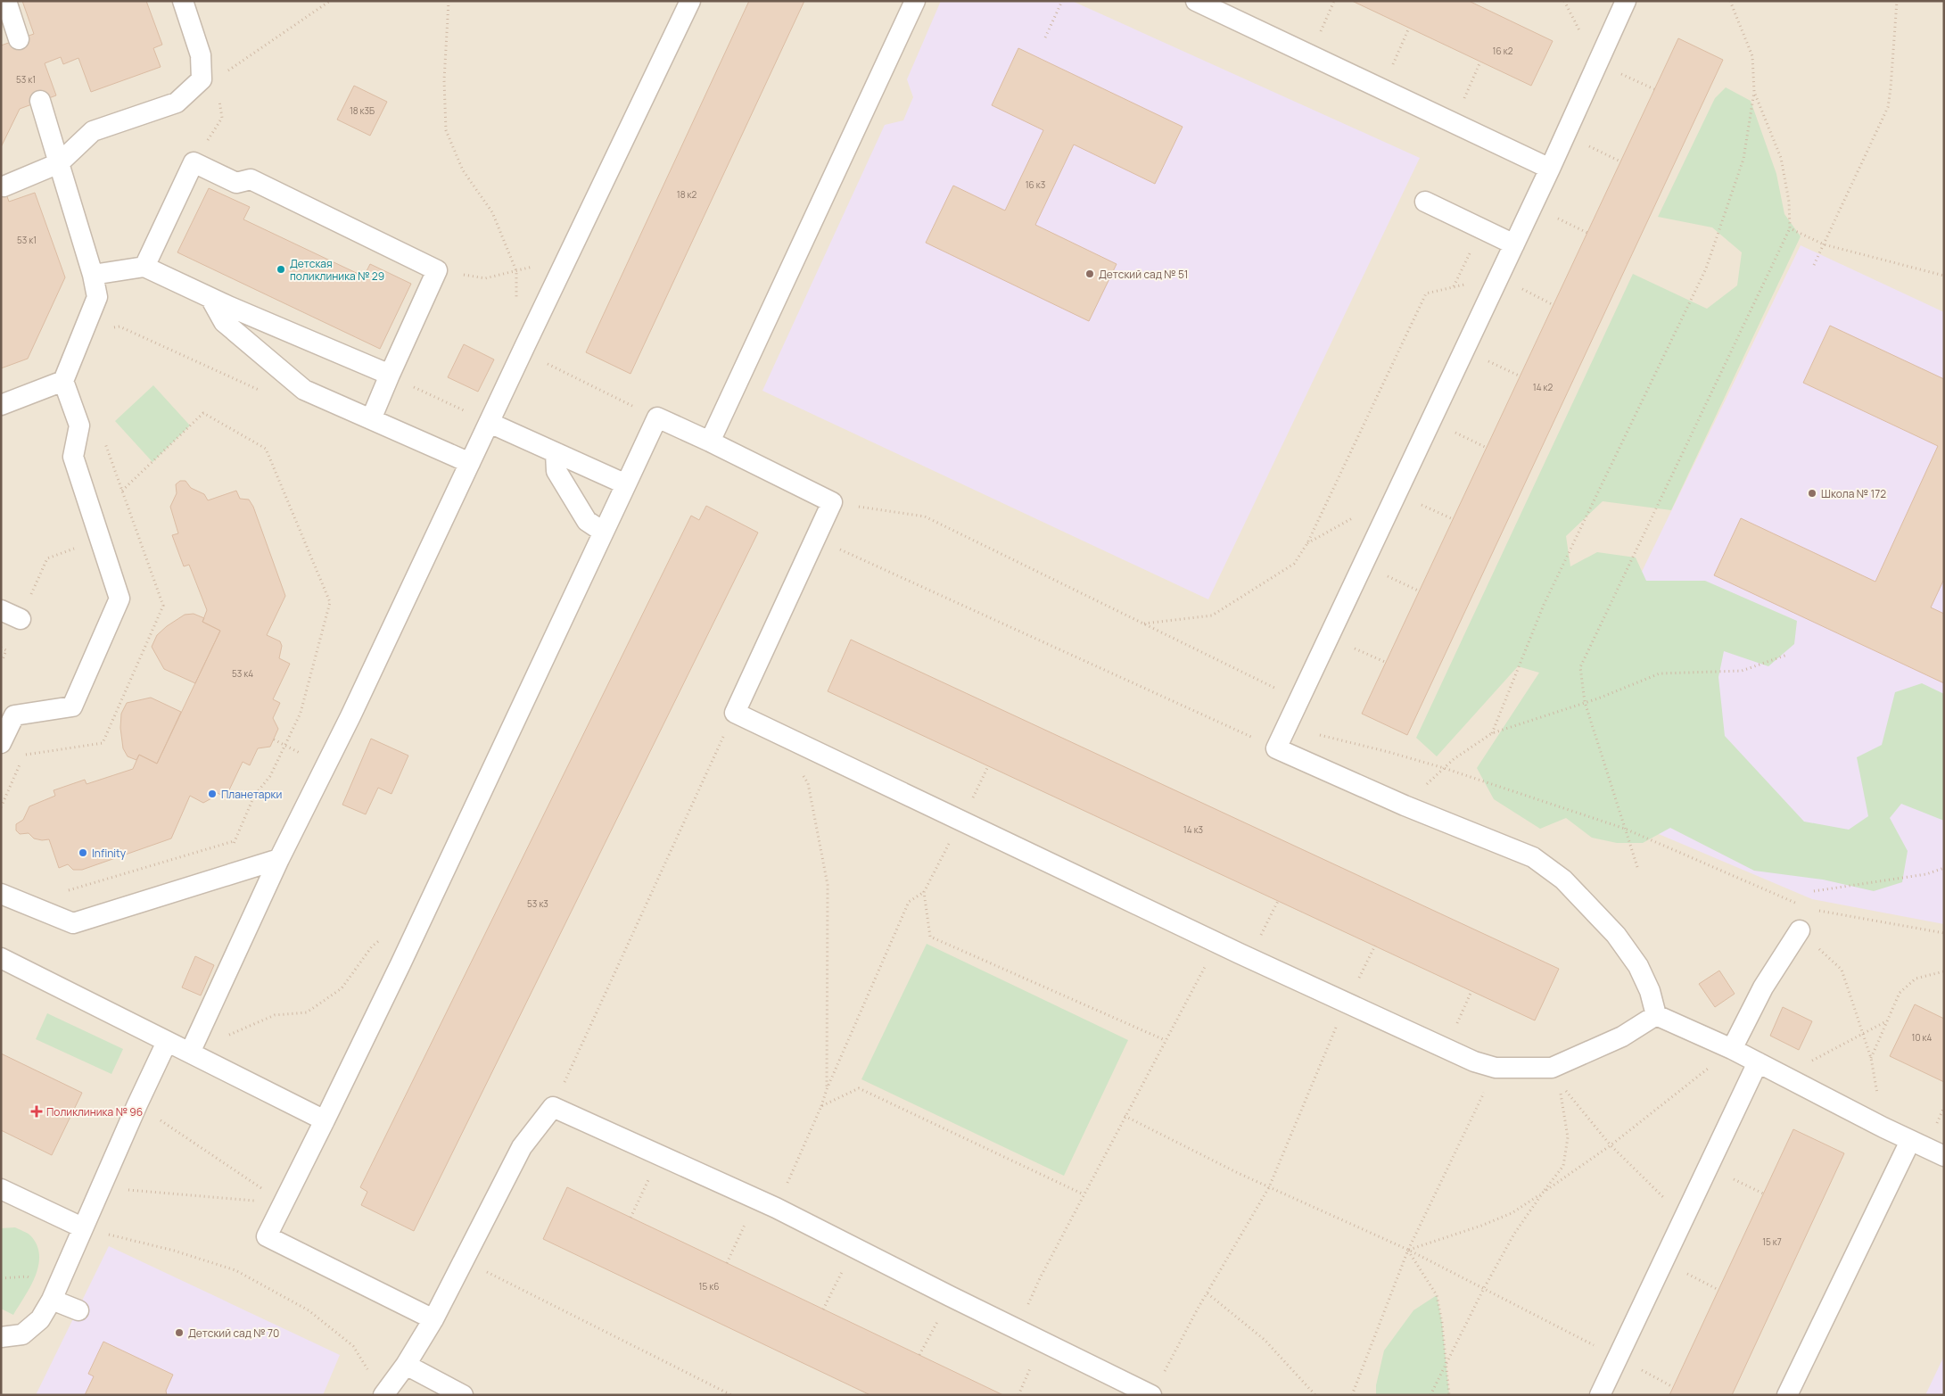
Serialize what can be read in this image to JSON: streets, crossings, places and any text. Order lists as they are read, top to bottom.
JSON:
{
  "places": {
    "other": [
      "Детская поликлиника № 29",
      "Детский сад № 51",
      "Школа № 172",
      "Планетарки",
      "Infinity",
      "Детский сад № 70"
    ],
    "health": ["Поликлиника № 96"]
  },
  "house_numbers": [
    "16 к2",
    "53 к1",
    "18 к3Б",
    "16 к3",
    "18 к2",
    "53 к1",
    "14 к2",
    "53 к4",
    "14 к3",
    "53 к3",
    "10 к4",
    "15 к7",
    "15 к6"
  ]
}
